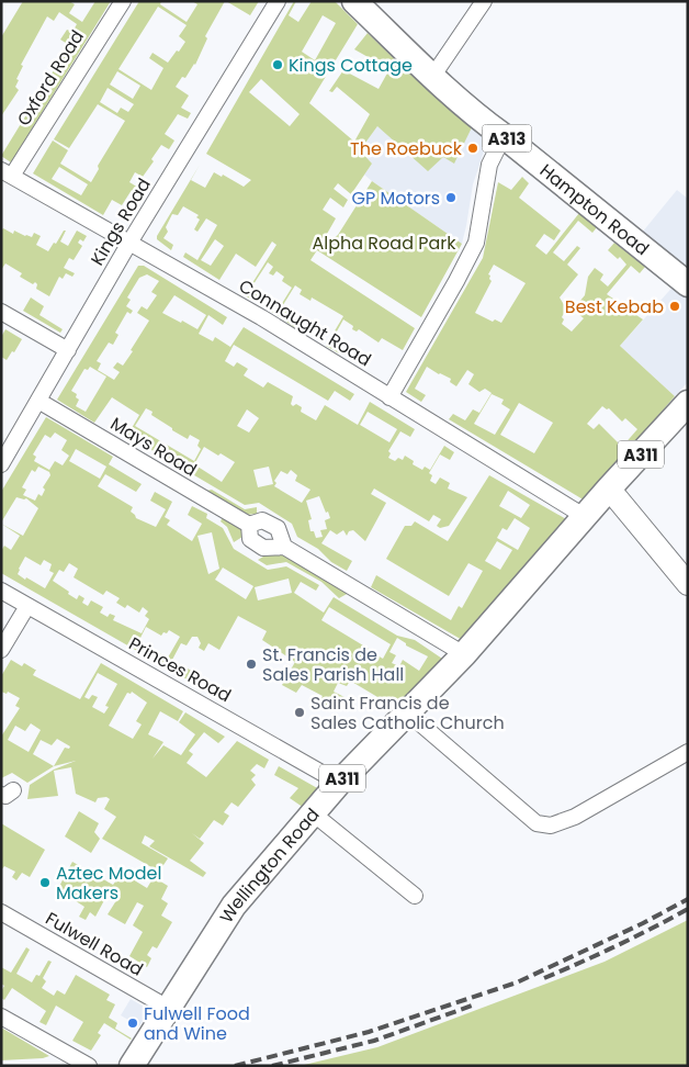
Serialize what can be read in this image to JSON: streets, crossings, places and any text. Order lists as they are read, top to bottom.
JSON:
{
  "streets": {
    "main road": [
      "A313",
      "Hampton Road",
      "A311",
      "Wellington Road"
    ],
    "street": [
      "Oxford Road",
      "Kings Road",
      "Connaught Road",
      "Mays Road",
      "Princes Road",
      "Fulwell Road"
    ]
  },
  "crossings": [
    ["Oxford Road", "Connaught Road"],
    ["Kings Road", "Connaught Road"],
    ["Kings Road", "Mays Road"],
    ["Connaught Road", "Wellington Road"],
    ["Mays Road", "Wellington Road"],
    ["A311", "Wellington Road"],
    ["Princes Road", "Wellington Road"],
    ["Wellington Road", "Fulwell Road"]
  ],
  "parks": ["Alpha Road Park"],
  "places": [
    "Kings Cottage",
    "The Roebuck",
    "GP Motors",
    "Best Kebab",
    "St. Francis de Sales Parish Hall",
    "Saint Francis de Sales Catholic Church",
    "Aztec Model Makers",
    "Fulwell Food and Wine"
  ]
}
